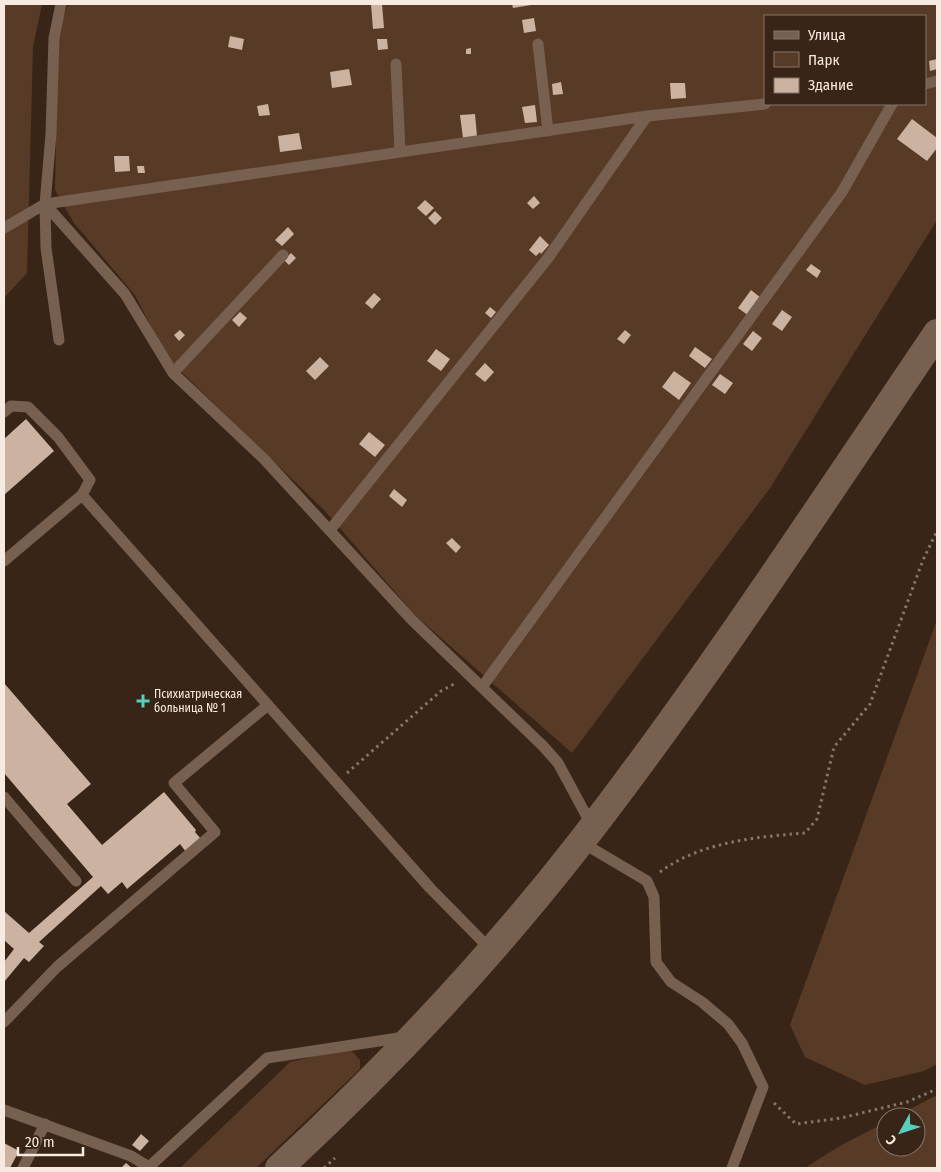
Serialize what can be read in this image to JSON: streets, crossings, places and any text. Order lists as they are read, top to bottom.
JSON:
{
  "places": {
    "health": ["Психиатрическая больница № 1"]
  },
  "legend": ["Улица", "Парк", "Здание"],
  "scale_bar": "20 m",
  "north": "bottom left"
}
